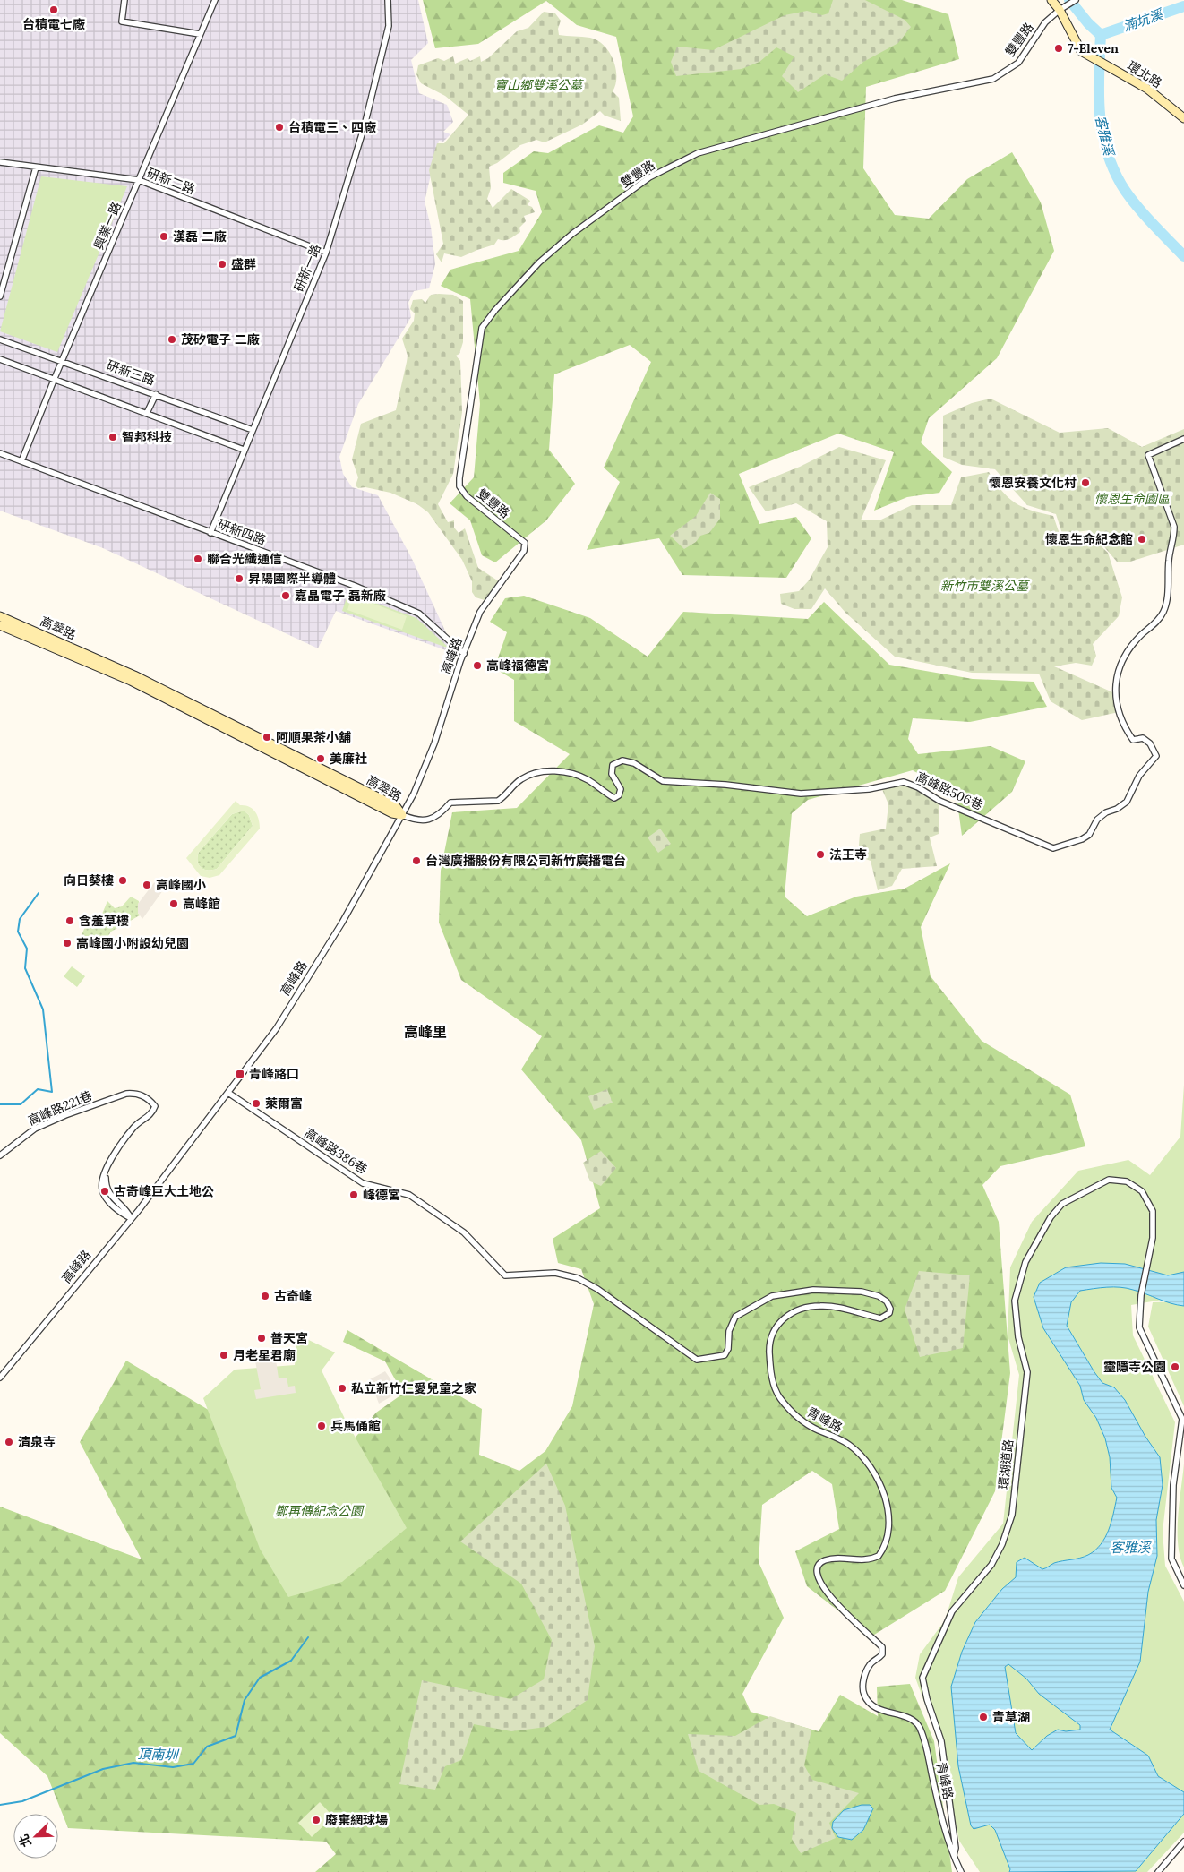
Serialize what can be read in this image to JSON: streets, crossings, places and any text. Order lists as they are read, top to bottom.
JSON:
{
  "streets": {
    "street": [
      "雙豐路",
      "環北路",
      "研新二路",
      "興業一路",
      "研新一路",
      "研新三路",
      "研新四路",
      "高翠路",
      "高峰路",
      "高峰路506巷",
      "高峰路221巷",
      "高峰路386巷",
      "青峰路",
      "環湖道路"
    ]
  },
  "crossings": [
    ["雙豐路", "環北路"],
    ["雙豐路", "高峰路"],
    ["研新二路", "興業一路"],
    ["研新二路", "研新一路"],
    ["興業一路", "研新三路"],
    ["興業一路", "研新四路"],
    ["研新一路", "研新三路"],
    ["研新一路", "研新四路"],
    ["研新四路", "高峰路"],
    ["高翠路", "高峰路"],
    ["高翠路", "高峰路506巷"],
    ["高峰路", "高峰路506巷"],
    ["高峰路", "高峰路221巷"],
    ["高峰路", "高峰路386巷"],
    ["高峰路386巷", "青峰路"],
    ["青峰路", "環湖道路"]
  ],
  "districts": ["高峰里"],
  "water": ["湳坑溪", "客雅溪", "頂南圳"],
  "parks": [
    "寶山鄉雙溪公墓",
    "懷恩生命園區",
    "新竹市雙溪公墓",
    "鄭再傳紀念公園"
  ],
  "places": {
    "other": [
      "台積電七廠",
      "7-Eleven",
      "台積電三、四廠",
      "漢磊 二廠",
      "盛群",
      "茂矽電子 二廠",
      "智邦科技",
      "懷恩安養文化村",
      "懷恩生命紀念館",
      "聯合光纖通信",
      "昇陽國際半導體",
      "嘉晶電子 磊新廠",
      "高峰福德宮",
      "阿順果茶小舖",
      "美廉社",
      "法王寺",
      "台灣廣播股份有限公司新竹廣播電台",
      "向日葵樓",
      "高峰國小",
      "高峰館",
      "含羞草樓",
      "高峰國小附設幼兒園",
      "萊爾富",
      "古奇峰巨大土地公",
      "峰德宮",
      "古奇峰",
      "普天宮",
      "月老星君廟",
      "靈隱寺公園",
      "私立新竹仁愛兒童之家",
      "兵馬俑館",
      "清泉寺",
      "青草湖",
      "廢棄網球場"
    ],
    "transit": ["青峰路口"]
  },
  "north": "bottom left"
}
